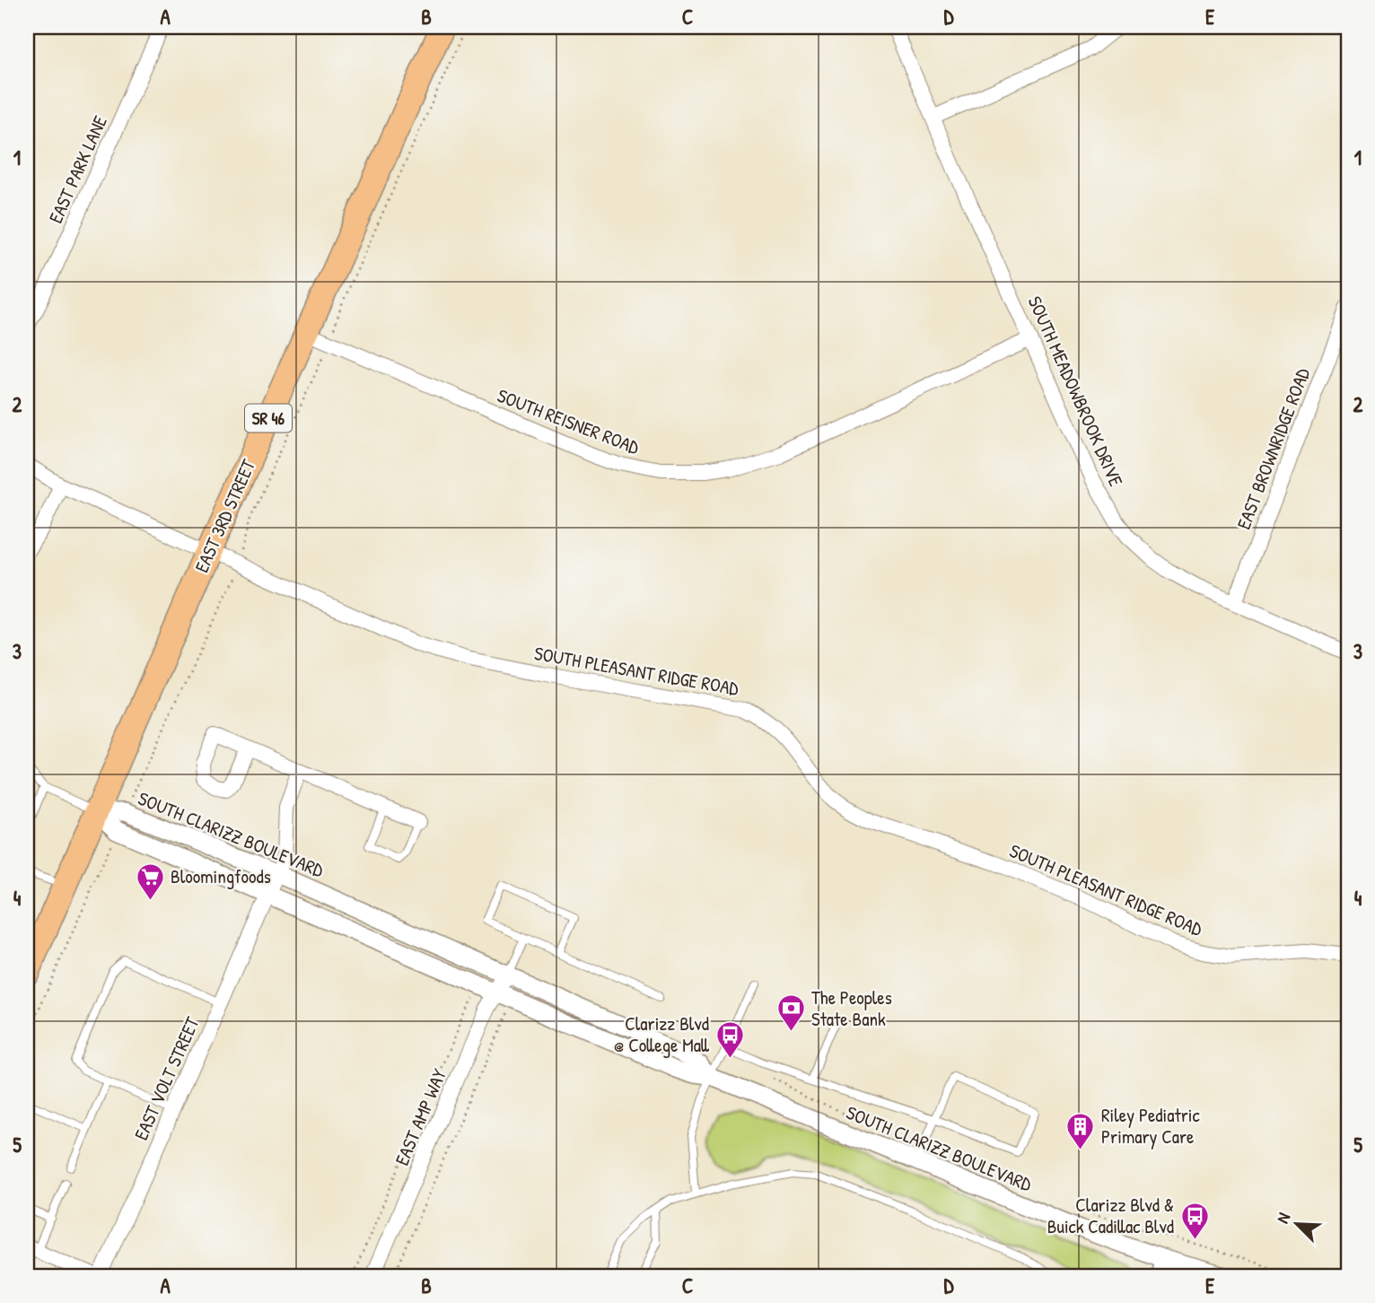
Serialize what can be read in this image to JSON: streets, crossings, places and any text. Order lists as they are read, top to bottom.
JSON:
{
  "streets": {
    "highway": ["SR 46", "EAST 3RD STREET"],
    "street": [
      "EAST PARK LANE",
      "SOUTH MEADOWBROOK DRIVE",
      "SOUTH REISNER ROAD",
      "EAST BROWNRIDGE ROAD",
      "SOUTH PLEASANT RIDGE ROAD",
      "SOUTH CLARIZZ BOULEVARD",
      "EAST VOLT STREET",
      "EAST AMP WAY"
    ]
  },
  "crossings": [
    ["SOUTH MEADOWBROOK DRIVE", "SOUTH REISNER ROAD"],
    ["SOUTH MEADOWBROOK DRIVE", "EAST BROWNRIDGE ROAD"],
    ["SOUTH REISNER ROAD", "EAST 3RD STREET"],
    ["EAST 3RD STREET", "SOUTH PLEASANT RIDGE ROAD"],
    ["EAST 3RD STREET", "SOUTH CLARIZZ BOULEVARD"],
    ["SOUTH CLARIZZ BOULEVARD", "EAST VOLT STREET"],
    ["SOUTH CLARIZZ BOULEVARD", "EAST AMP WAY"]
  ],
  "places": {
    "supermarket": ["Bloomingfoods"],
    "bank": ["The Peoples State Bank"],
    "bus stop": ["Clarizz Blvd @ College Mall", "Clarizz Blvd & Buick Cadillac Blvd"],
    "building": ["Riley Pediatric Primary Care"]
  },
  "north": "top left",
  "grid": {
    "columns": [
      "A",
      "B",
      "C",
      "D",
      "E"
    ],
    "rows": [
      "1",
      "2",
      "3",
      "4",
      "5"
    ]
  }
}
